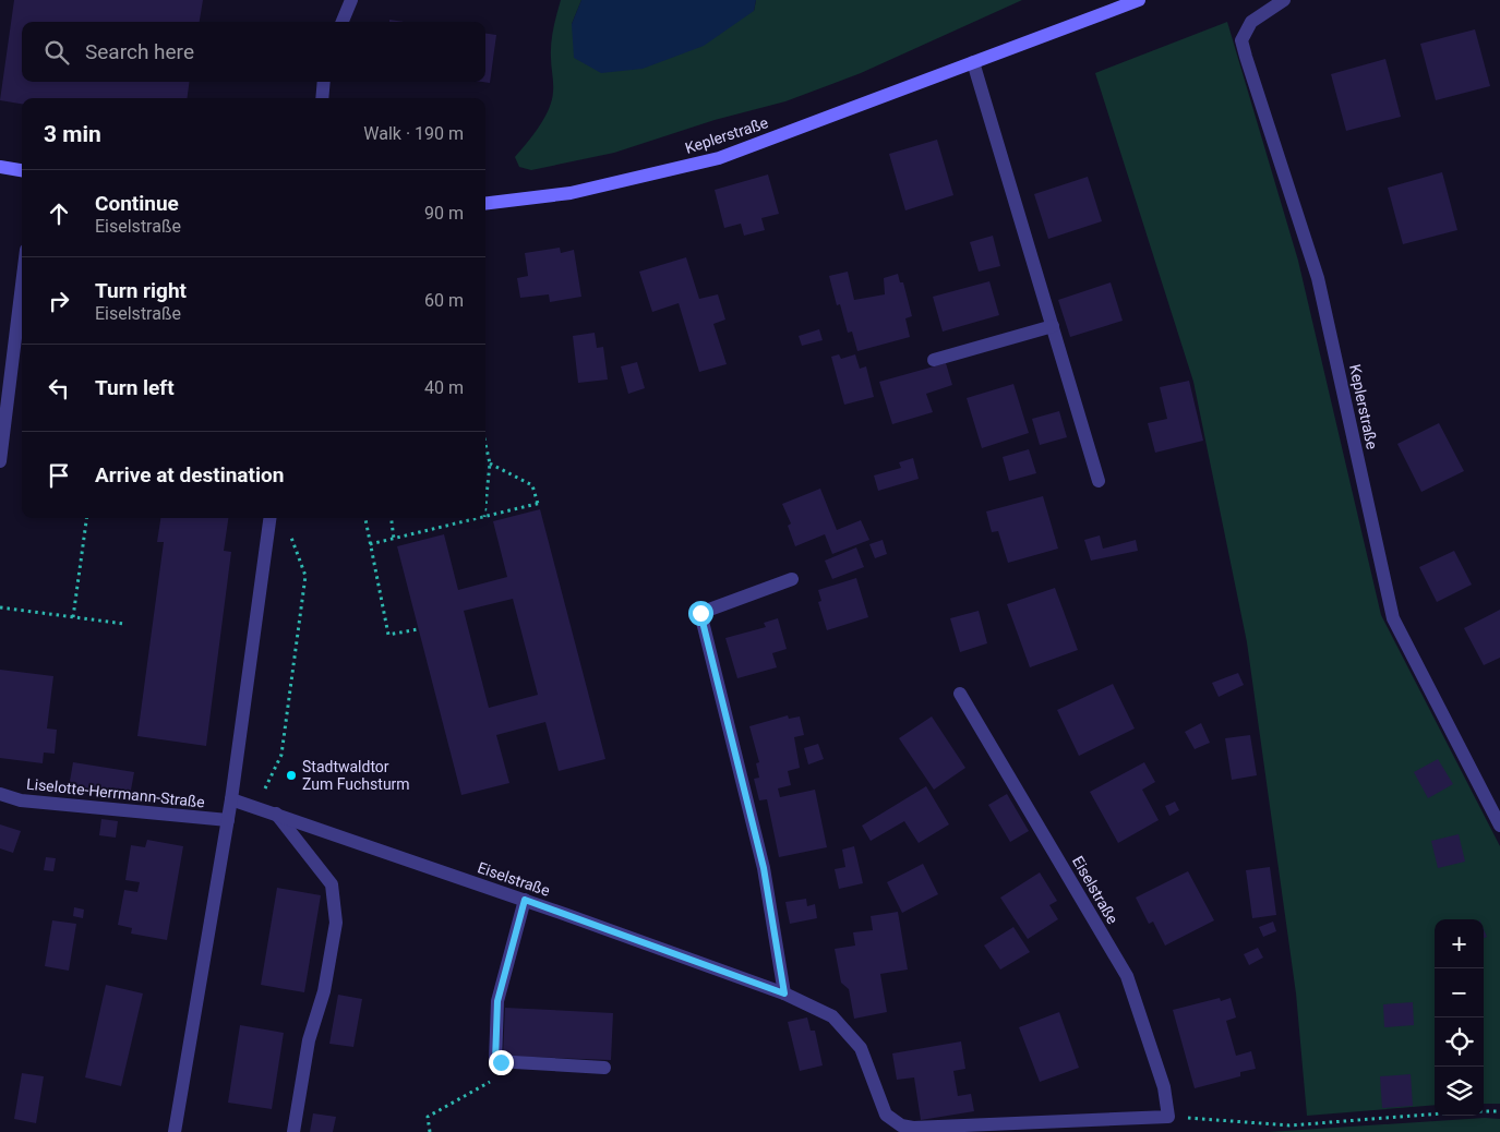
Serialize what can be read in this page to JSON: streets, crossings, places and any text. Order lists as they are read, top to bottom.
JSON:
{
  "streets": {
    "street": ["Keplerstraße", "Liselotte-Herrmann-Straße", "Eiselstraße"]
  },
  "places": ["Stadtwaldtor Zum Fuchsturm"],
  "page": {
    "search": "Search here",
    "heading": ["3 min", "Walk · 190 m"],
    "list": [
      ["Continue", "Eiselstraße", "90 m"],
      ["Turn right", "Eiselstraße", "60 m"],
      ["Turn left", "40 m"],
      "Arrive at destination"
    ],
    "map_buttons": ["+", "−"]
  }
}
